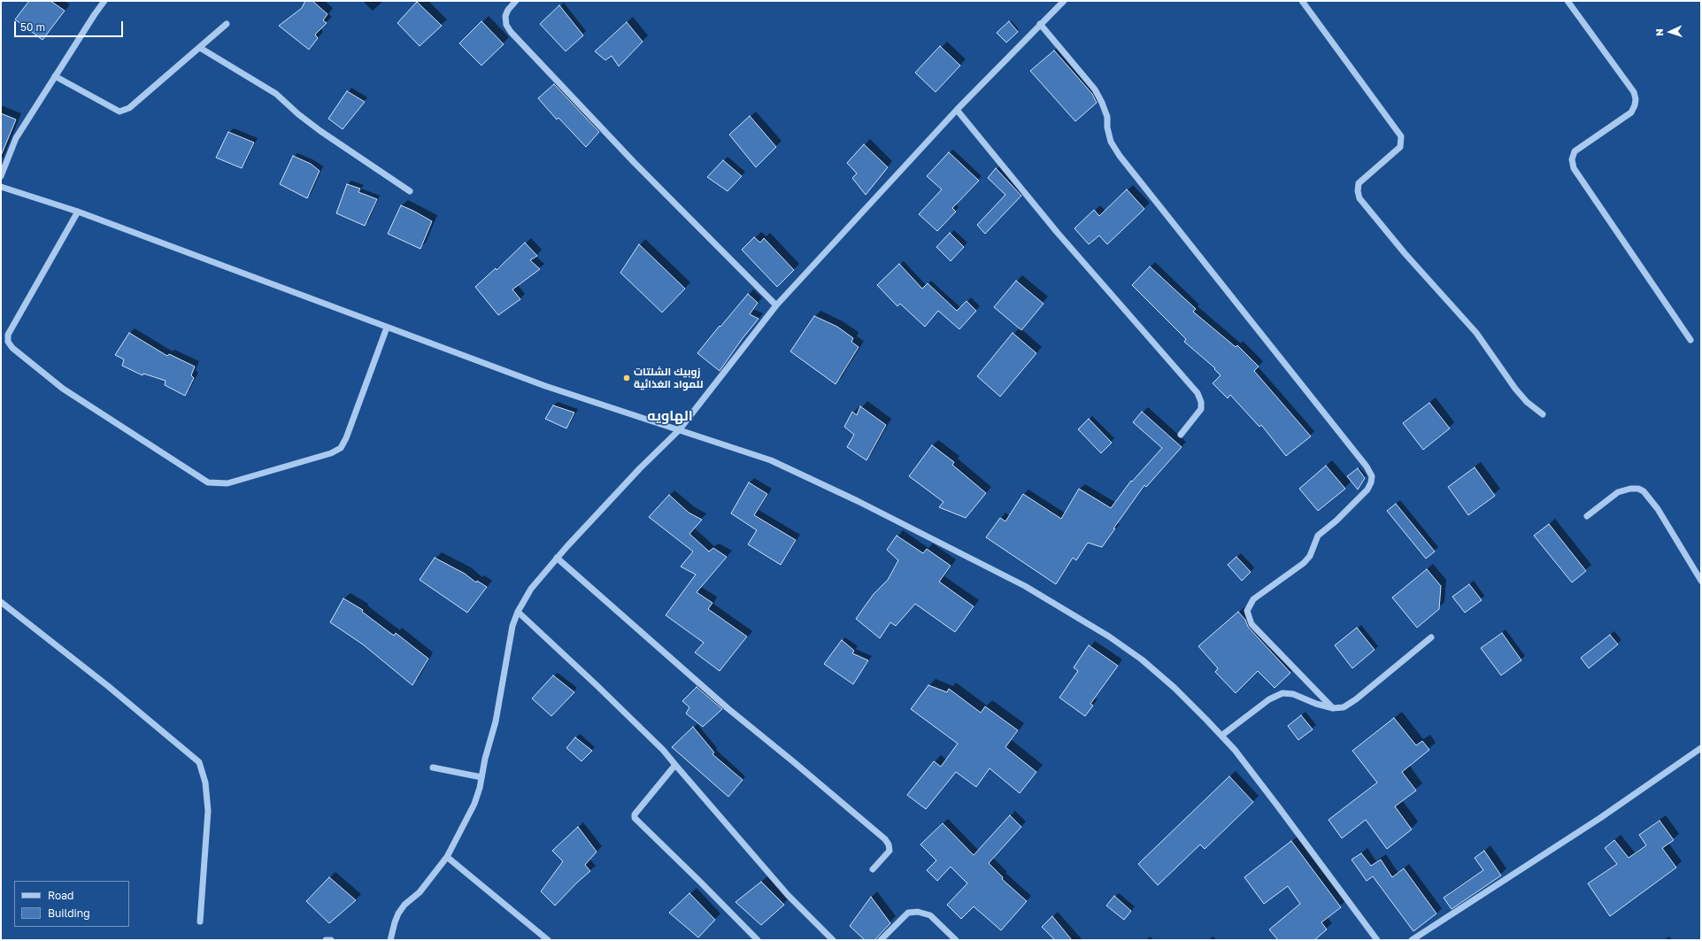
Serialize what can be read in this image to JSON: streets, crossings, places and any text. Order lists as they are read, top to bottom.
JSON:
{
  "districts": ["الهاويه"],
  "places": ["زوبيك الشلتات للمواد الغذائية"],
  "legend": ["Road", "Building"],
  "scale_bar": "50 m",
  "north": "left"
}
